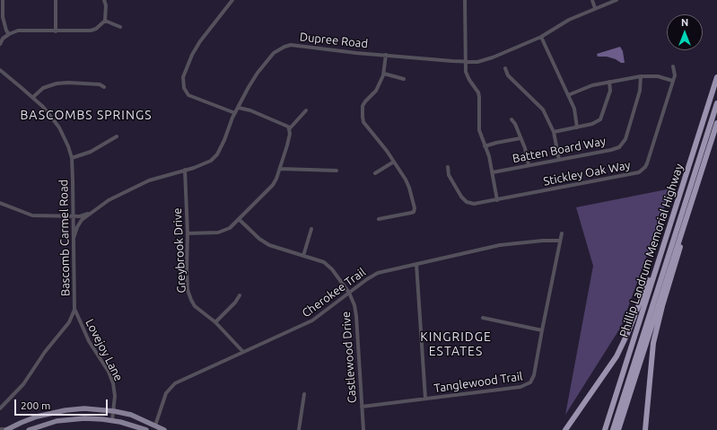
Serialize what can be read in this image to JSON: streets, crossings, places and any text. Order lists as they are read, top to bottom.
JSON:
{
  "streets": {
    "highway": ["Phillip Landrum Memorial Highway"],
    "street": [
      "Dupree Road",
      "Batten Board Way",
      "Stickley Oak Way",
      "Bascomb Carmel Road",
      "Greybrook Drive",
      "Cherokee Trail",
      "Lovejoy Lane",
      "Castlewood Drive",
      "Tanglewood Trail"
    ]
  },
  "crossings": [
    ["Dupree Road", "Bascomb Carmel Road"],
    ["Dupree Road", "Greybrook Drive"],
    ["Bascomb Carmel Road", "Lovejoy Lane"],
    ["Greybrook Drive", "Cherokee Trail"],
    ["Cherokee Trail", "Castlewood Drive"],
    ["Cherokee Trail", "Tanglewood Trail"],
    ["Castlewood Drive", "Tanglewood Trail"]
  ],
  "districts": ["BASCOMBS SPRINGS", "KINGRIDGE ESTATES"],
  "scale_bar": "200 m",
  "north": "top"
}
